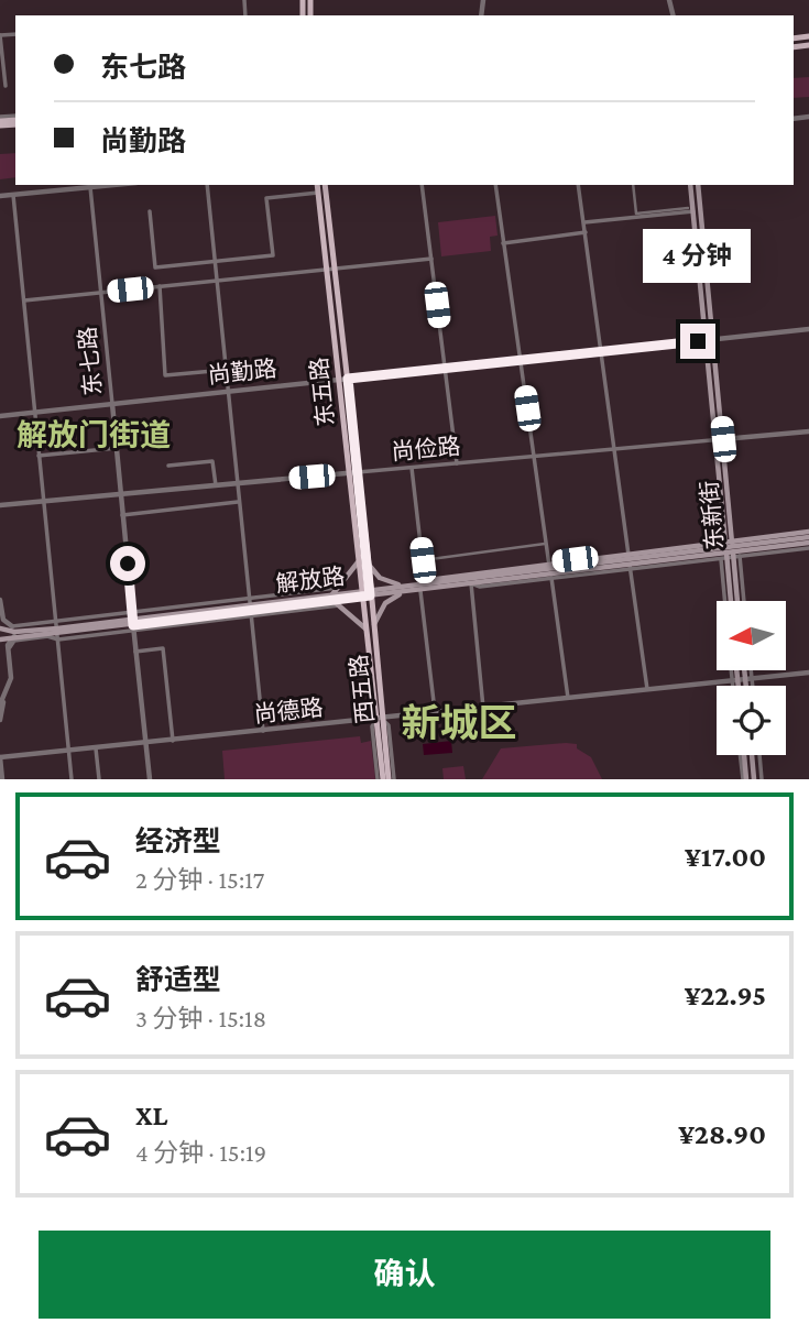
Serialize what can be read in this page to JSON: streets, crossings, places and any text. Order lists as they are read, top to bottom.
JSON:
{
  "streets": {
    "main road": [
      "东五路",
      "东新街",
      "解放路",
      "西五路"
    ],
    "street": [
      "东七路",
      "尚勤路",
      "尚俭路",
      "尚德路"
    ]
  },
  "crossings": [
    ["东七路", "尚勤路"],
    ["东七路", "尚俭路"],
    ["东七路", "解放路"],
    ["东七路", "尚德路"],
    ["尚勤路", "东五路"],
    ["尚勤路", "东新街"],
    ["东五路", "尚俭路"],
    ["东五路", "解放路"],
    ["东五路", "西五路"],
    ["尚俭路", "东新街"],
    ["东新街", "解放路"],
    ["解放路", "西五路"],
    ["西五路", "尚德路"]
  ],
  "districts": ["解放门街道", "新城区"],
  "north": "left",
  "page": {
    "banner": ["东七路", "尚勤路"],
    "bubble": "4 分钟",
    "list": [
      {
        "name": "经济型",
        "note": "2 分钟 · 15:17",
        "value": "¥17.00"
      },
      {
        "name": "舒适型",
        "note": "3 分钟 · 15:18",
        "value": "¥22.95"
      },
      {
        "name": "XL",
        "note": "4 分钟 · 15:19",
        "value": "¥28.90"
      }
    ],
    "buttons": "确认"
  }
}
